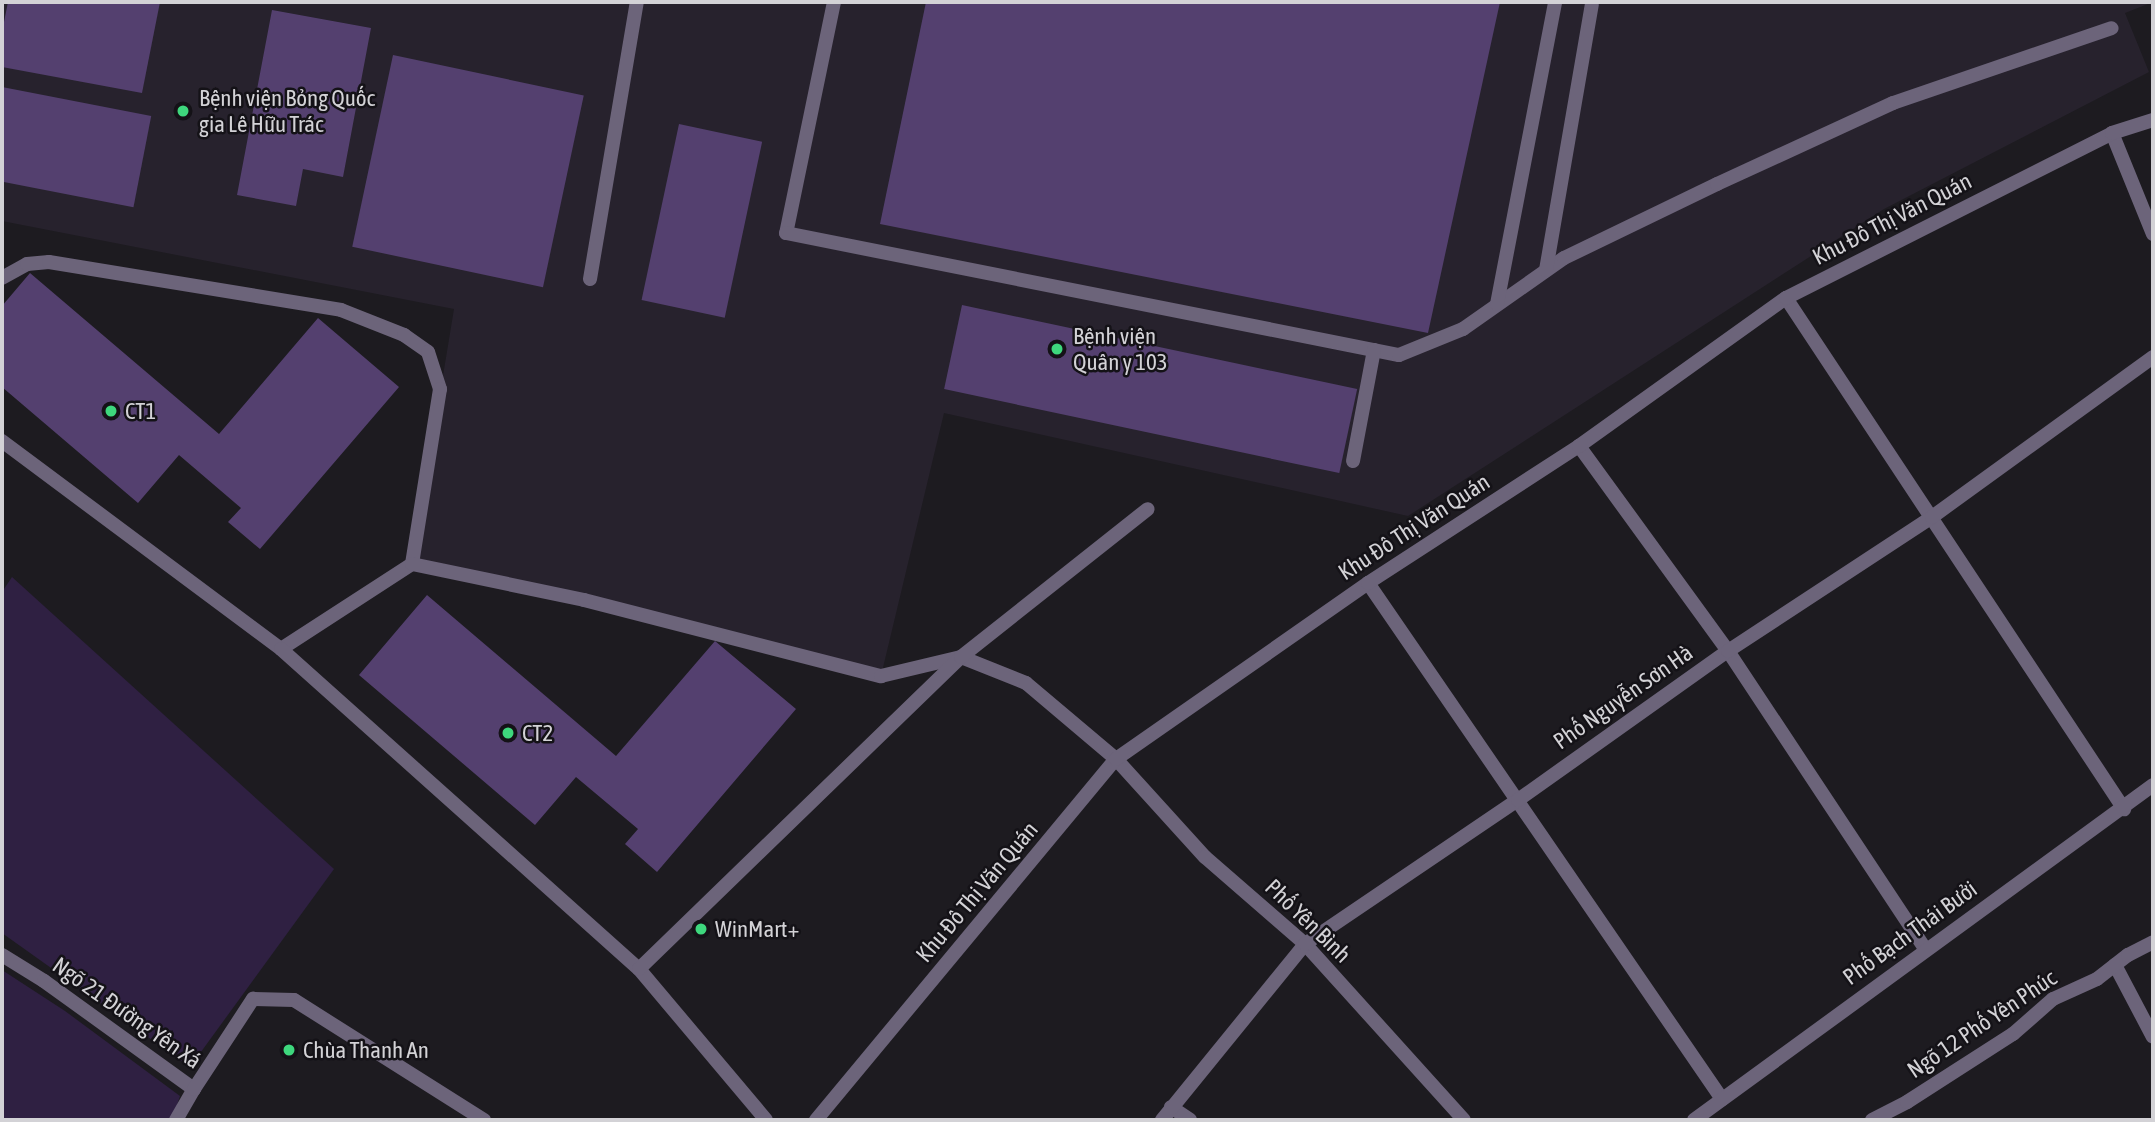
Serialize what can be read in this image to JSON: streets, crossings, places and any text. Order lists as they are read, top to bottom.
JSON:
{
  "streets": {
    "street": [
      "Khu Đô Thị Văn Quán",
      "Phố Nguyễn Sơn Hà",
      "Phố Yên Bình",
      "Phố Bạch Thái Bưởi",
      "Ngõ 21 Đường Yên Xá",
      "Ngõ 12 Phố Yên Phúc"
    ]
  },
  "crossings": [
    ["Khu Đô Thị Văn Quán", "Phố Yên Bình"],
    ["Phố Nguyễn Sơn Hà", "Phố Yên Bình"]
  ],
  "places": [
    "Bệnh viện Bỏng Quốc gia Lê Hữu Trác",
    "Bệnh viện Quân y 103",
    "CT1",
    "CT2",
    "WinMart+",
    "Chùa Thanh An"
  ]
}
